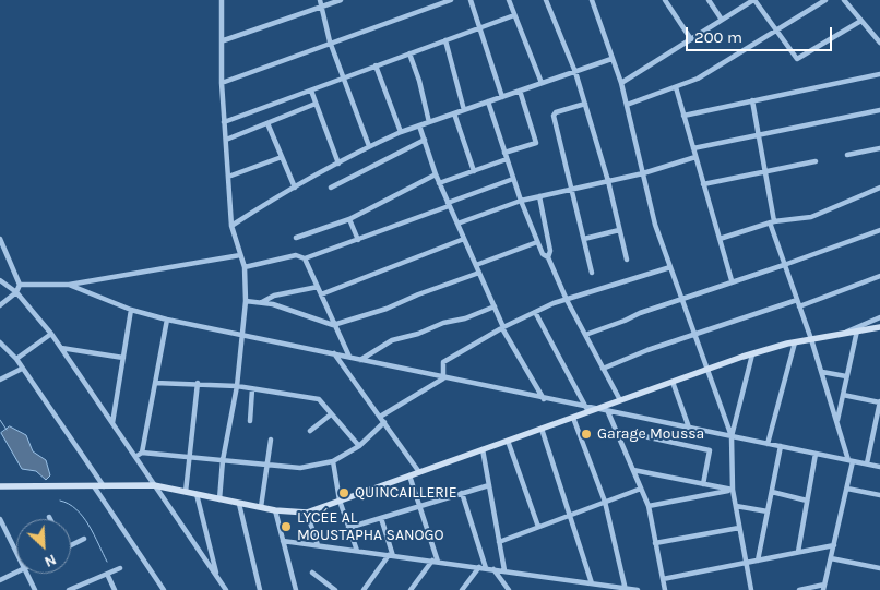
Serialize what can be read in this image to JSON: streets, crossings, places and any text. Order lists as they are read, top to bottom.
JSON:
{
  "places": ["Garage Moussa", "QUINCAILLERIE", "LYCÉE AL MOUSTAPHA SANOGO"],
  "scale_bar": "200 m",
  "north": "bottom right"
}
